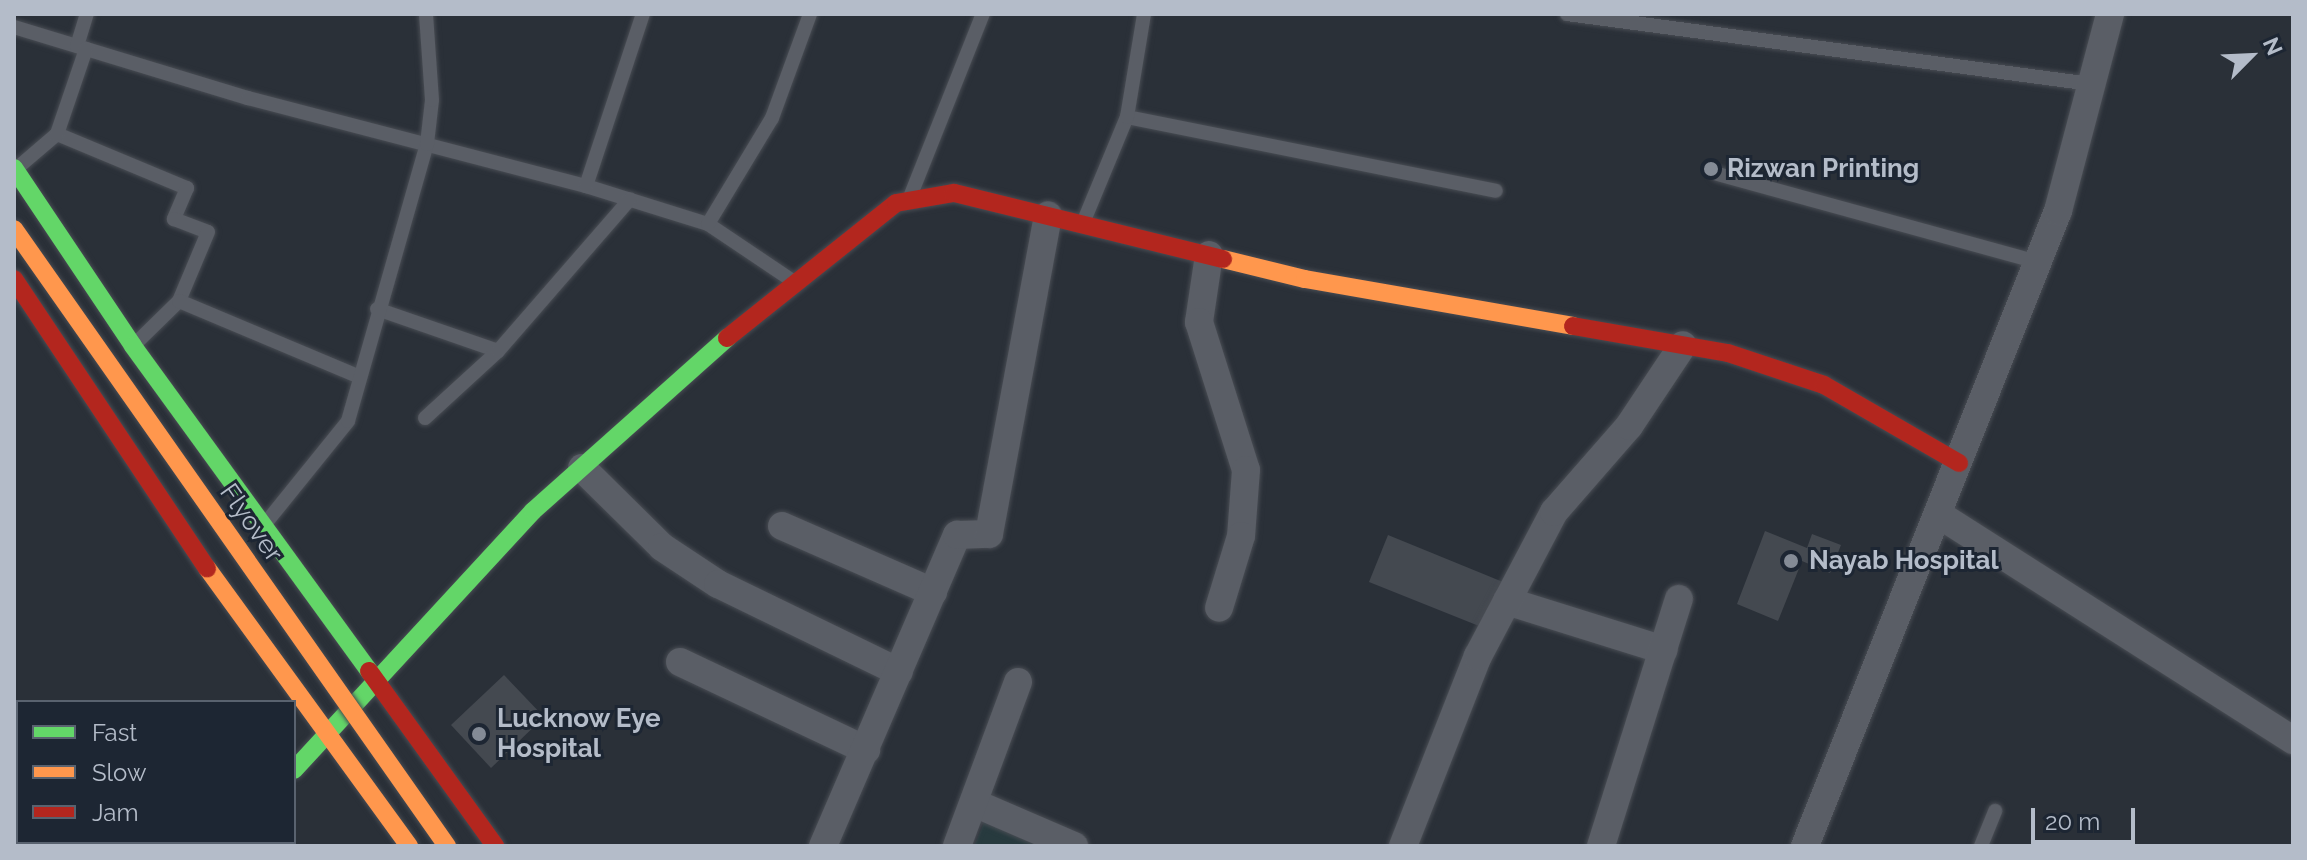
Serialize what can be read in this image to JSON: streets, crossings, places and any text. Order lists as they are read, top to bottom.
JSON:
{
  "streets": {
    "main road": ["Flyover"]
  },
  "places": ["Rizwan Printing", "Nayab Hospital", "Lucknow Eye Hospital"],
  "legend": ["Fast", "Slow", "Jam"],
  "scale_bar": "20 m",
  "north": "top right"
}
